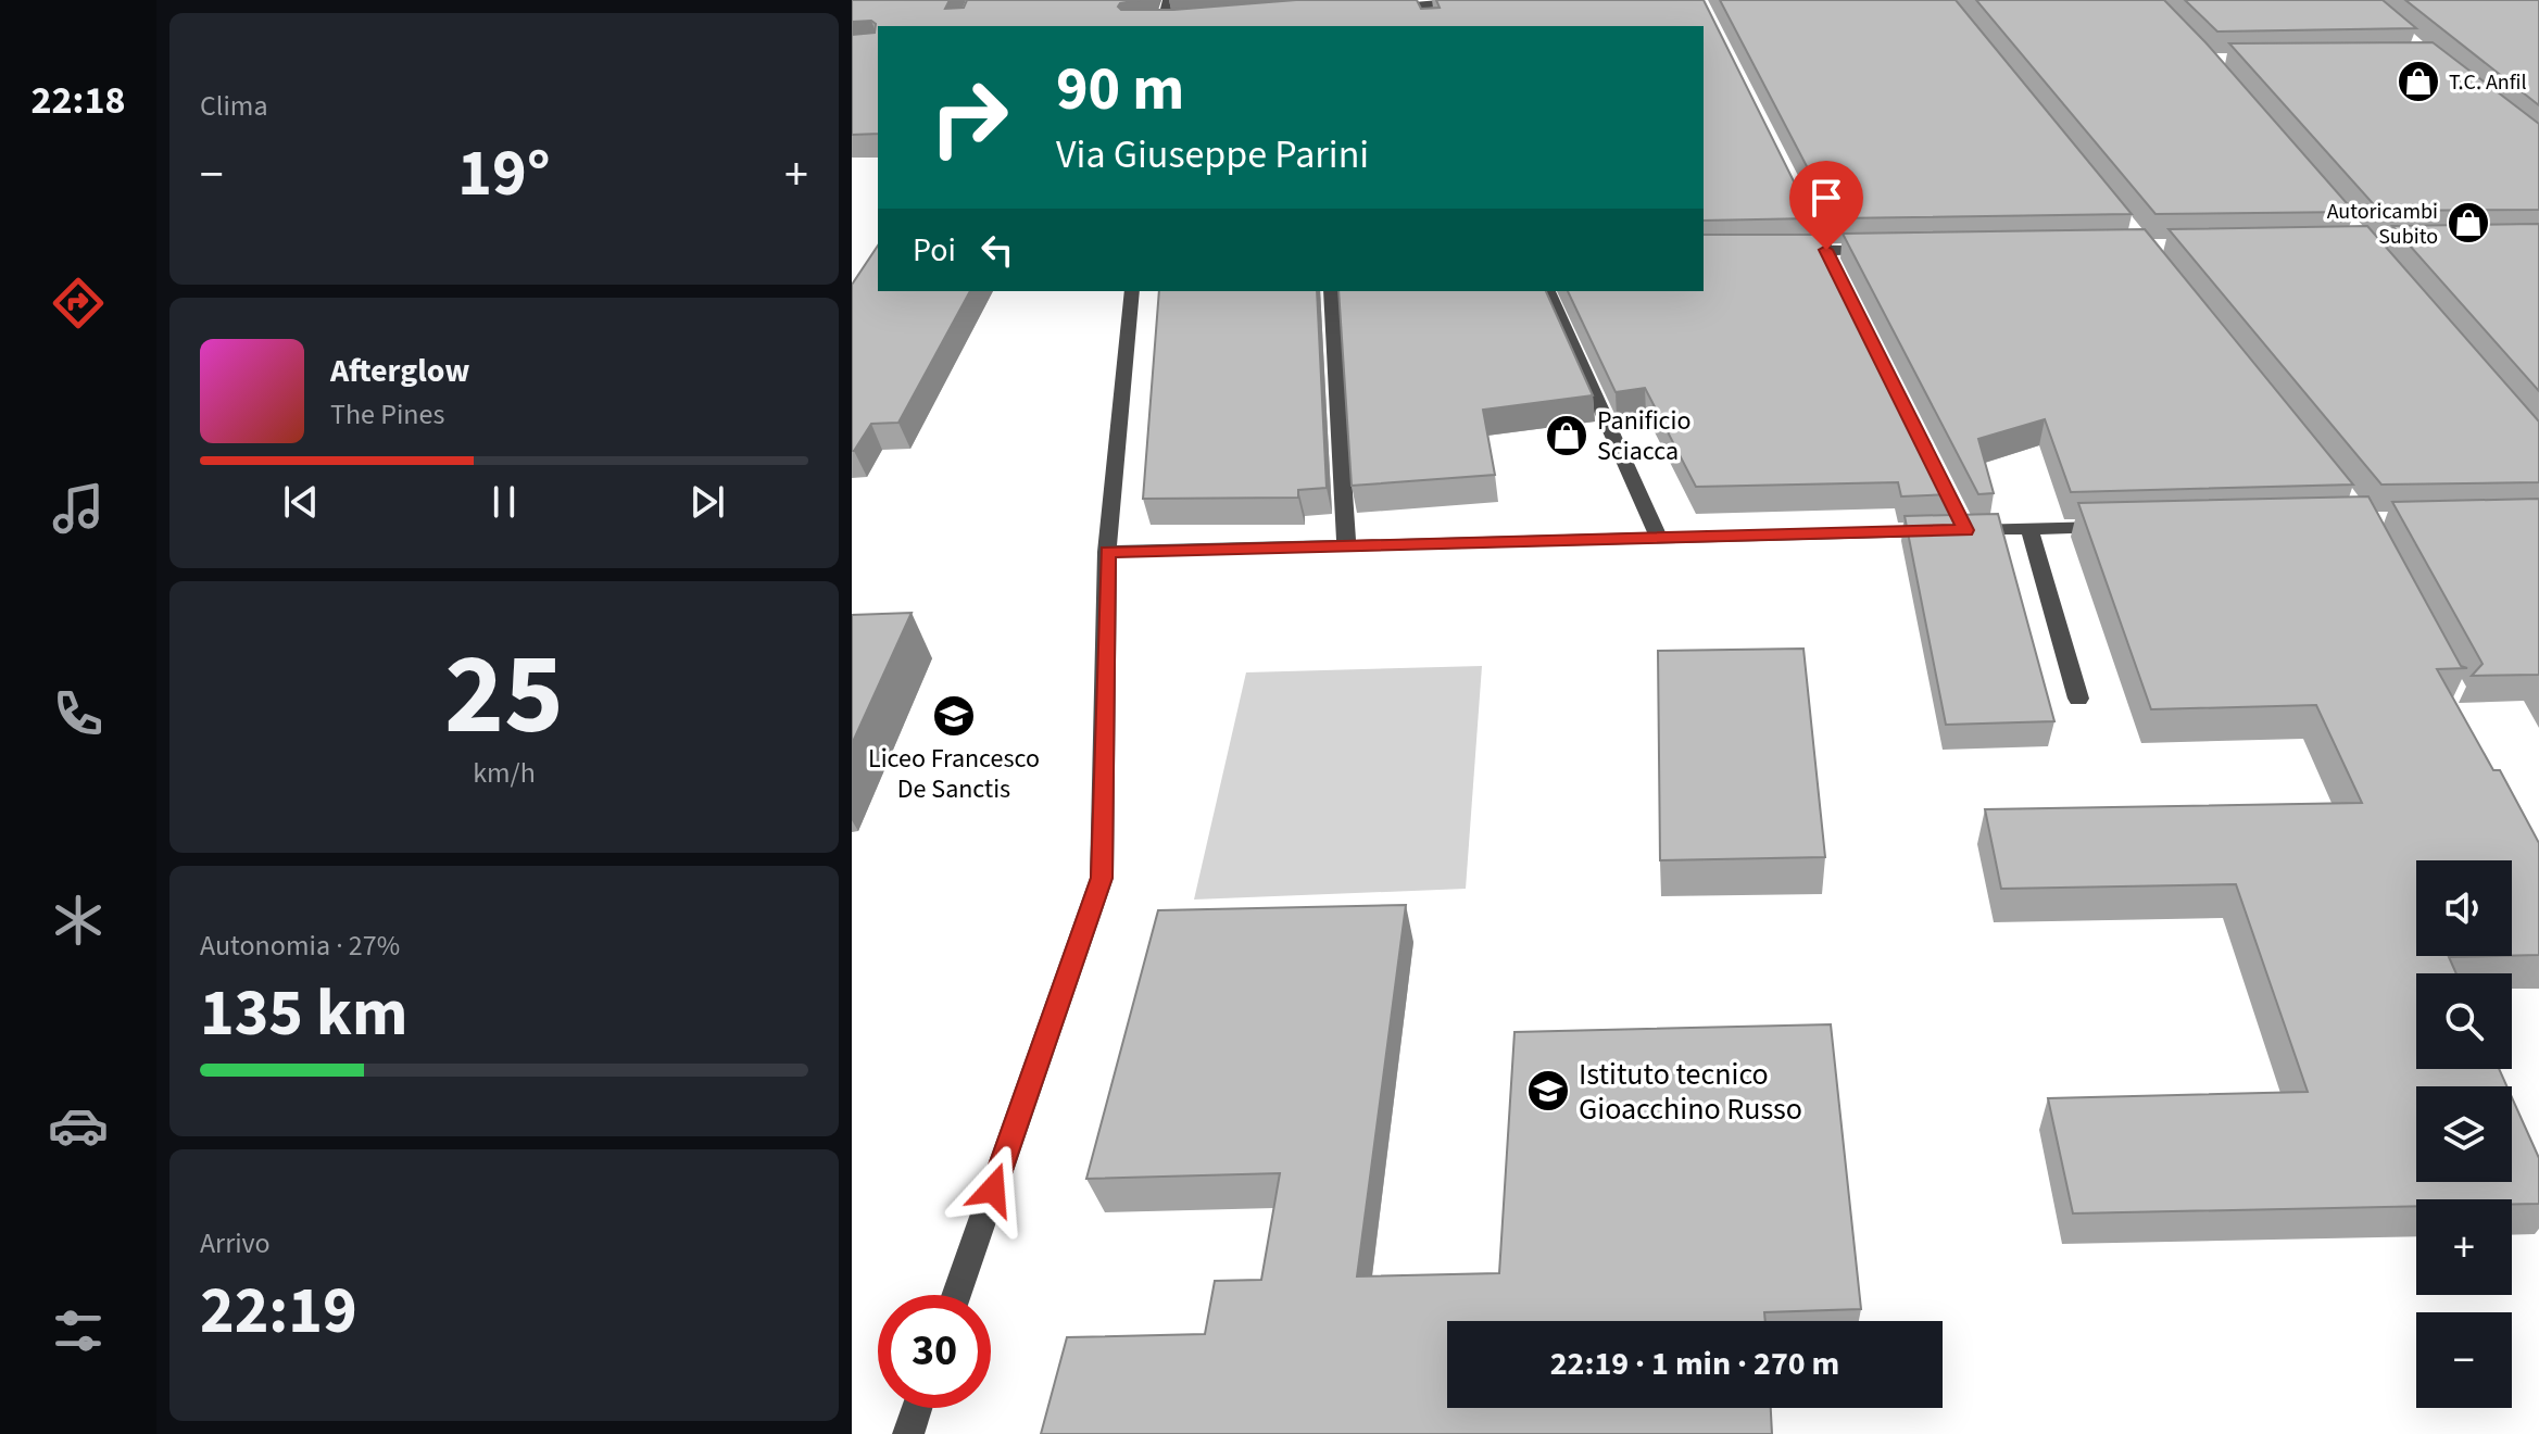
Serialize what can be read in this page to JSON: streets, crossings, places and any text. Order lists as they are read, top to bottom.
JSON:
{
  "places": {
    "shop": ["T.C. Anfil", "Autoricambi Subito", "Panificio Sciacca"],
    "school or university": ["Liceo Francesco De Sanctis", "Istituto tecnico Gioacchino Russo"]
  },
  "page": {
    "tabs": "22:18",
    "tile": [
      "Clima",
      ["25", "km/h"],
      ["Autonomia · 27%", "135 km"],
      ["Arrivo", "22:19"]
    ],
    "turn": ["90 m", "Via Giuseppe Parini"],
    "heat": ["−", "19°", "+"],
    "then": "Poi",
    "song": ["Afterglow", "The Pines"],
    "map_buttons": ["+", "−"],
    "limit": "30",
    "trip": "22:19 · 1 min · 270 m"
  }
}
